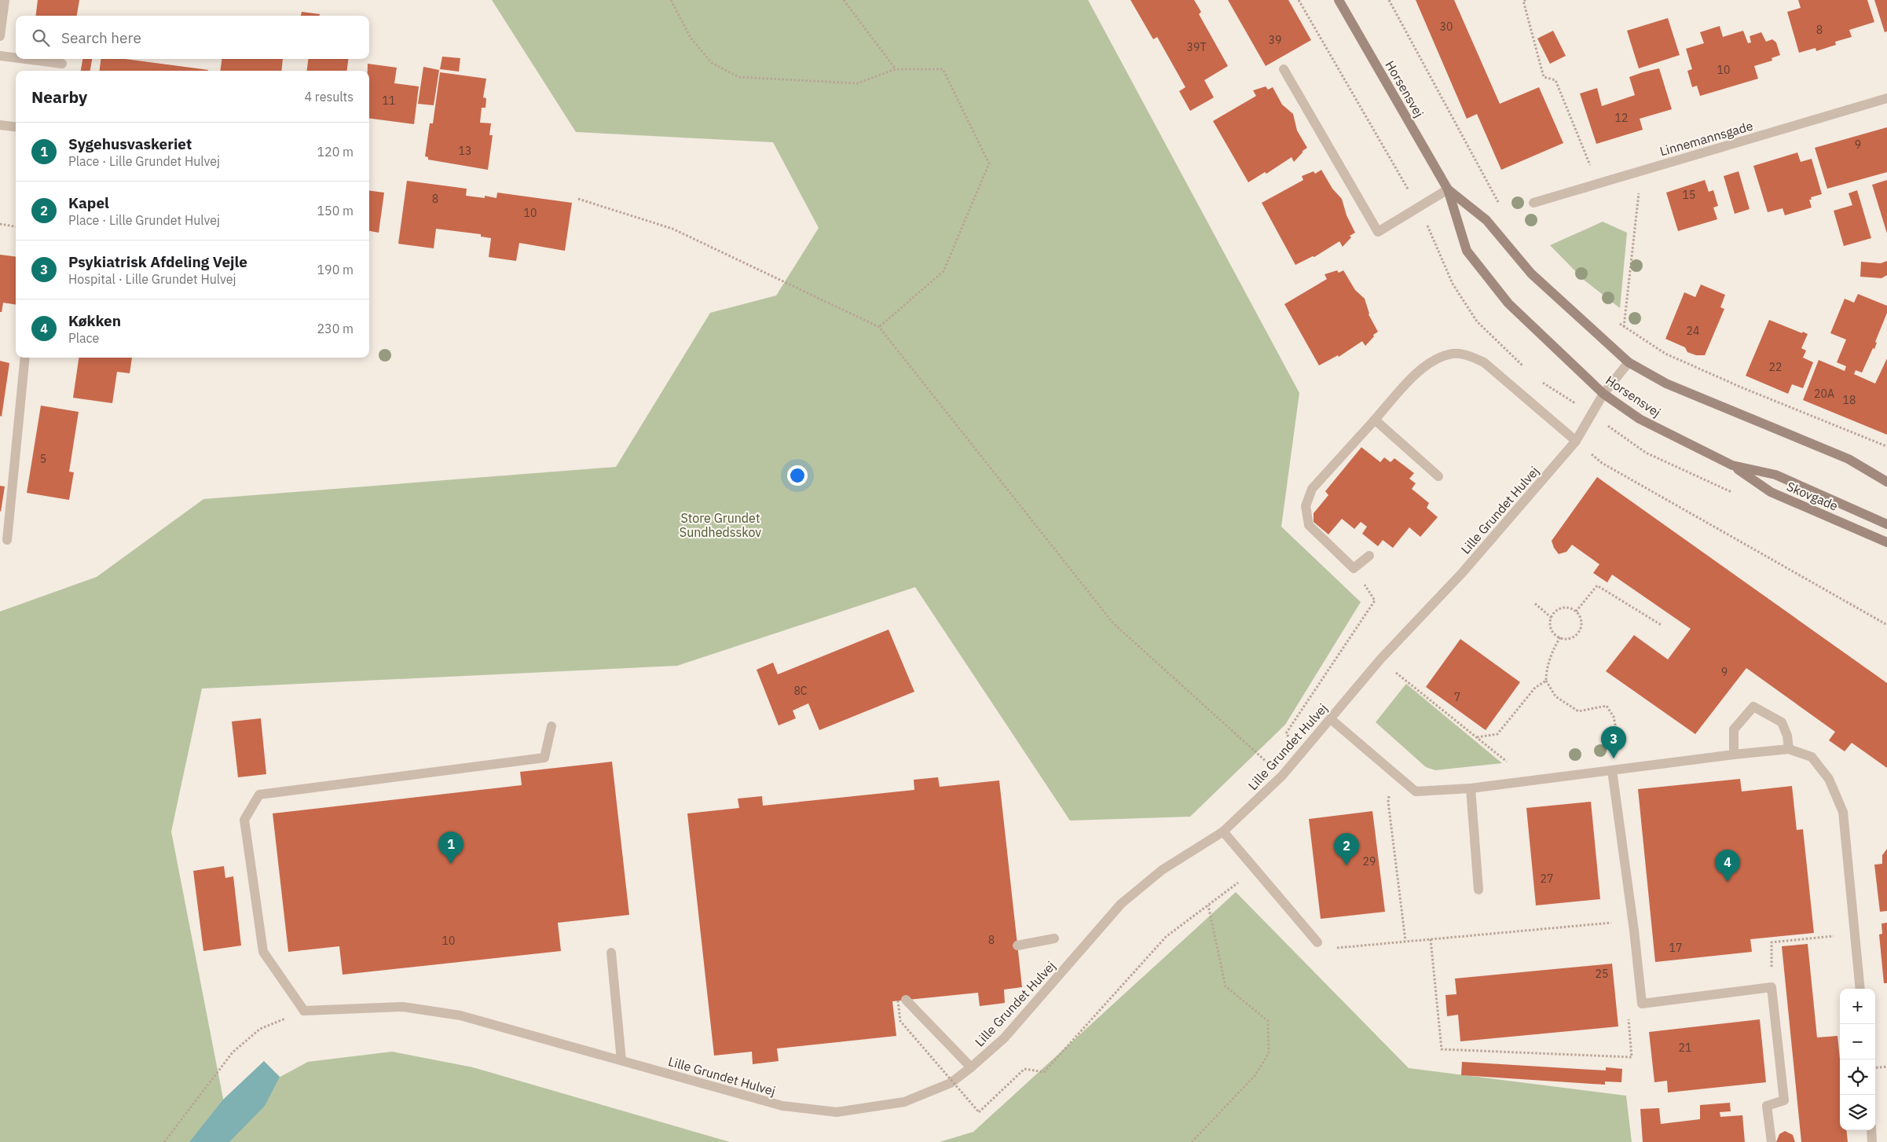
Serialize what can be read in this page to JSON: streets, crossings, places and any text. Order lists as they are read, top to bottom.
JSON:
{
  "streets": {
    "main road": ["Horsensvej", "Skovgade"],
    "street": ["Linnemannsgade", "Lille Grundet Hulvej"]
  },
  "crossings": [
    ["Horsensvej", "Skovgade"],
    ["Horsensvej", "Lille Grundet Hulvej"]
  ],
  "parks": ["Store Grundet Sundhedsskov"],
  "house_numbers": [
    "30",
    "8",
    "39",
    "39T",
    "10",
    "11",
    "12",
    "9",
    "13",
    "15",
    "8",
    "10",
    "24",
    "22",
    "20A",
    "18",
    "5",
    "9",
    "8C",
    "7",
    "29",
    "27",
    "8",
    "10",
    "17",
    "25",
    "21"
  ],
  "page": {
    "search": "Search here",
    "heading": ["Nearby", "4 results"],
    "list": [
      {
        "mark": "1",
        "name": "Sygehusvaskeriet",
        "note": "Place · Lille Grundet Hulvej",
        "value": "120 m"
      },
      {
        "mark": "2",
        "name": "Kapel",
        "note": "Place · Lille Grundet Hulvej",
        "value": "150 m"
      },
      {
        "mark": "3",
        "name": "Psykiatrisk Afdeling Vejle",
        "note": "Hospital · Lille Grundet Hulvej",
        "value": "190 m"
      },
      {
        "mark": "4",
        "name": "Køkken",
        "note": "Place",
        "value": "230 m"
      }
    ],
    "pins": [
      "3",
      "1",
      "2",
      "4"
    ],
    "map_buttons": ["+", "−"]
  }
}
